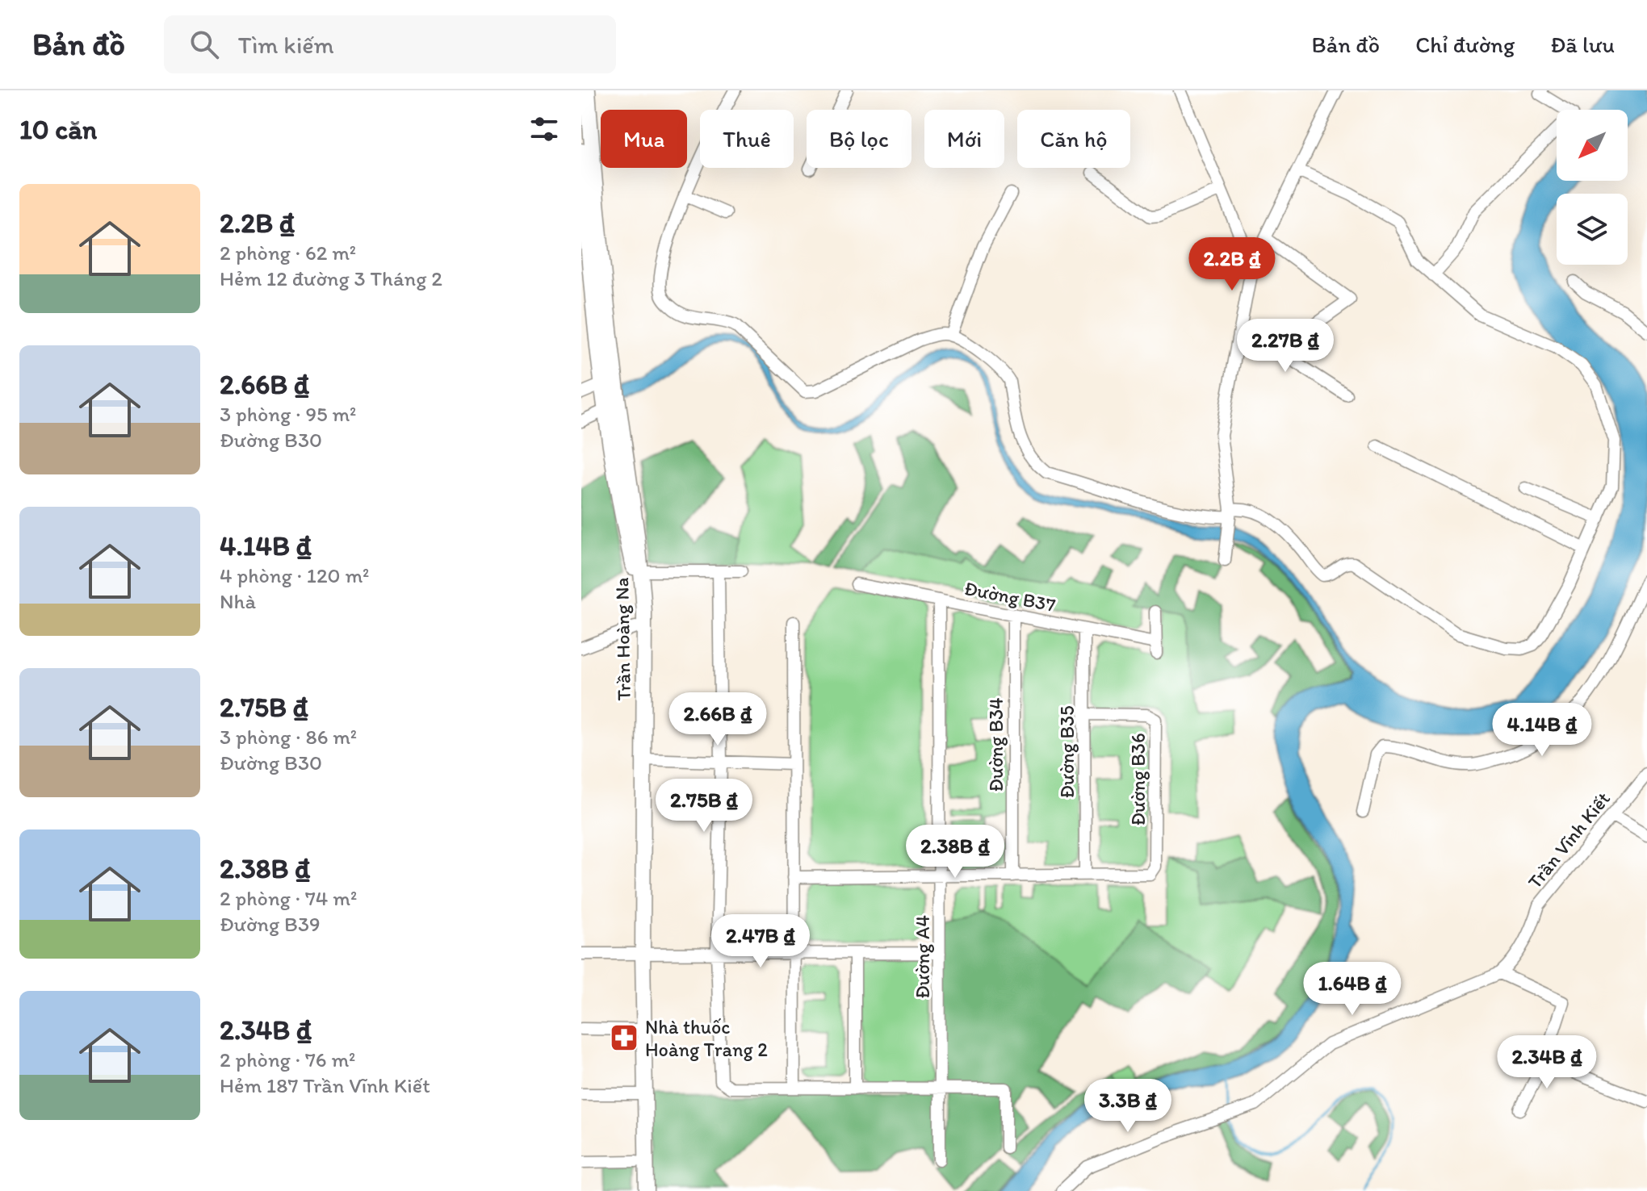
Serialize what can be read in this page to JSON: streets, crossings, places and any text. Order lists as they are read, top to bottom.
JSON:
{
  "streets": {
    "main road": ["Trần Hoàng Na"],
    "street": [
      "Đường B37",
      "Đường B34",
      "Đường B35",
      "Đường B36",
      "Trần Vĩnh Kiết",
      "Đường A4"
    ]
  },
  "crossings": [
    ["Đường B37", "Đường B34"],
    ["Đường B37", "Đường B35"],
    ["Đường B37", "Đường A4"],
    ["Đường B35", "Đường B36"]
  ],
  "places": {
    "pharmacy": ["Nhà thuốc Hoàng Trang 2"]
  },
  "north": "bottom left",
  "page": {
    "header": "Bản đồ",
    "search": "Tìm kiếm",
    "nav": ["Bản đồ", "Chỉ đường", "Đã lưu"],
    "heading": "10 căn",
    "chip": [
      "Mua",
      "Thuê",
      "Bộ lọc",
      "Mới",
      "Căn hộ"
    ],
    "list": [
      {
        "name": "2.2B ₫",
        "note": "2 phòng · 62 m² · Hẻm 12 đường 3 Tháng 2"
      },
      {
        "name": "2.66B ₫",
        "note": "3 phòng · 95 m² · Đường B30"
      },
      {
        "name": "4.14B ₫",
        "note": "4 phòng · 120 m² · Nhà"
      },
      {
        "name": "2.75B ₫",
        "note": "3 phòng · 86 m² · Đường B30"
      },
      {
        "name": "2.38B ₫",
        "note": "2 phòng · 74 m² · Đường B39"
      },
      {
        "name": "2.34B ₫",
        "note": "2 phòng · 76 m² · Hẻm 187 Trần Vĩnh Kiết"
      }
    ],
    "price": [
      "2.2B ₫",
      "2.27B ₫",
      "2.66B ₫",
      "4.14B ₫",
      "2.75B ₫",
      "2.38B ₫",
      "2.47B ₫",
      "1.64B ₫",
      "2.34B ₫",
      "3.3B ₫"
    ]
  }
}
